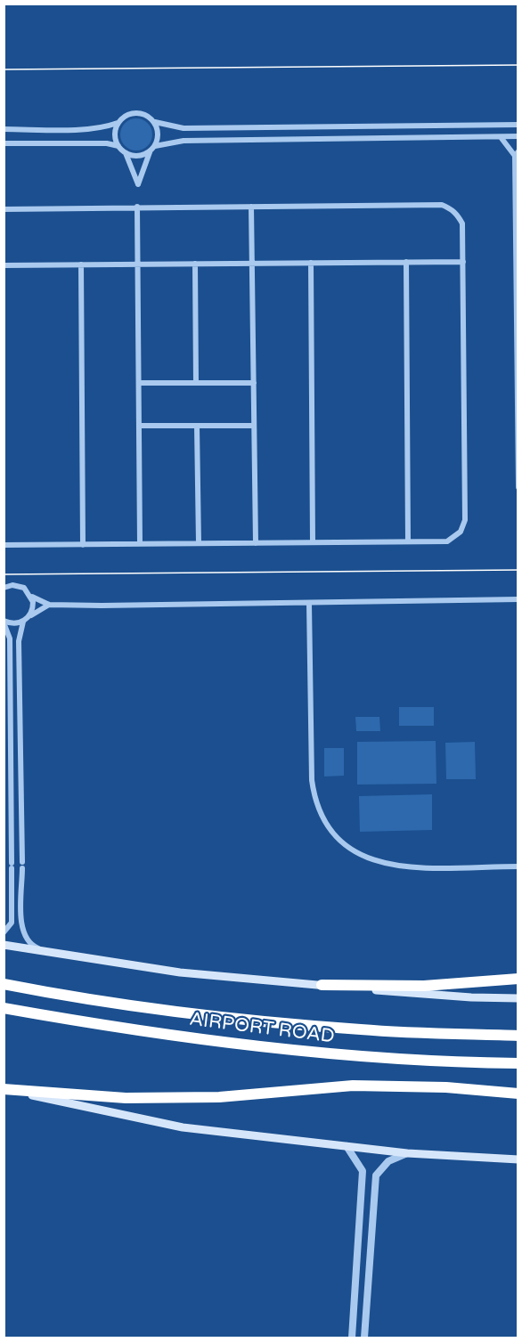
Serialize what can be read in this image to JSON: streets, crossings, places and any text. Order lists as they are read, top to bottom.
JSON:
{
  "streets": {
    "highway": ["AIRPORT ROAD"]
  }
}
